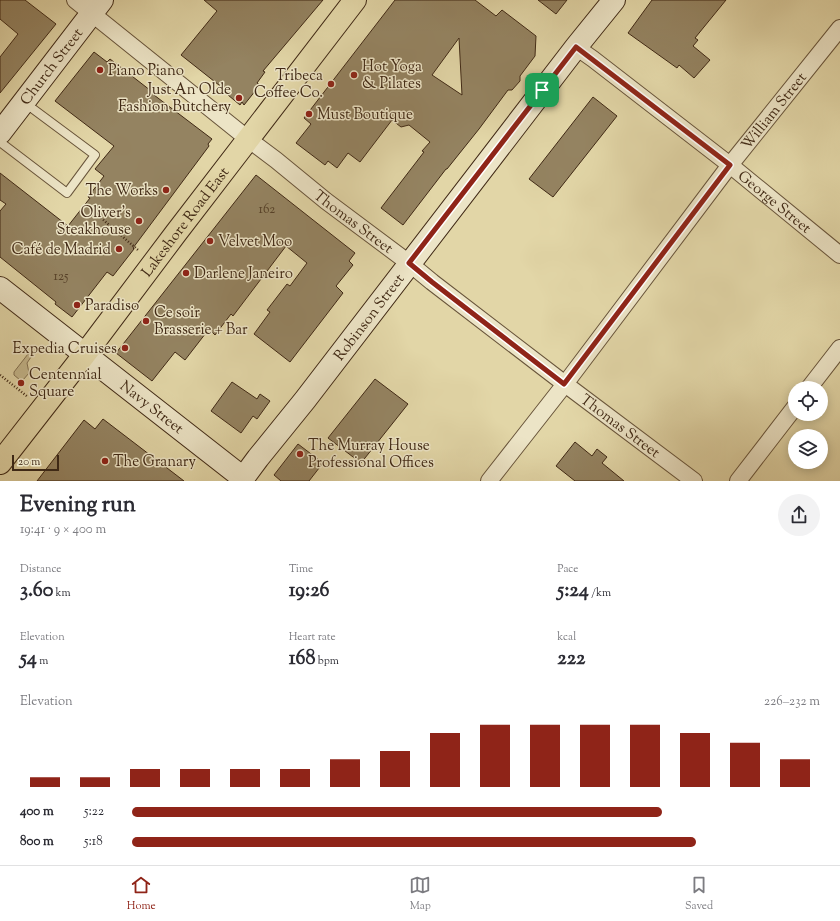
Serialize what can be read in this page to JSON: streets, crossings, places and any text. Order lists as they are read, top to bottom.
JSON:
{
  "streets": {
    "main road": ["Lakeshore Road East"],
    "street": [
      "Church Street",
      "William Street",
      "George Street",
      "Thomas Street",
      "Robinson Street",
      "Navy Street"
    ]
  },
  "crossings": [
    ["Church Street", "Thomas Street"],
    ["William Street", "George Street"],
    ["William Street", "Thomas Street"],
    ["George Street", "Robinson Street"],
    ["Thomas Street", "Lakeshore Road East"],
    ["Thomas Street", "Robinson Street"],
    ["Lakeshore Road East", "Navy Street"],
    ["Robinson Street", "Navy Street"]
  ],
  "places": [
    "Piano Piano",
    "Hot Yoga & Pilates",
    "Tribeca Coffee Co.",
    "Just An Olde Fashion Butchery",
    "Must Boutique",
    "The Works",
    "Oliver's Steakhouse",
    "Velvet Moo",
    "Café de Madrid",
    "Darlene Janeiro",
    "Paradiso",
    "Ce soir Brasserie + Bar",
    "Expedia Cruises",
    "Centennial Square",
    "The Murray House Professional Offices",
    "The Granary"
  ],
  "house_numbers": ["162", "125"],
  "scale_bar": "20 m",
  "page": {
    "scale": "20 m",
    "heading": ["Evening run", "19:41 · 9 × 400 m"],
    "stats": [
      ["Distance", "3.60 km"],
      ["Time", "19:26"],
      ["Pace", "5:24 /km"],
      ["Elevation", "54 m"],
      ["Heart rate", "168 bpm"],
      ["kcal", "222"]
    ],
    "chart": ["Elevation", "226–232 m"],
    "list": [
      {
        "name": "400 m",
        "note": "5:22"
      },
      {
        "name": "800 m",
        "note": "5:18"
      }
    ],
    "tabs": ["Home", "Map", "Saved"]
  }
}
